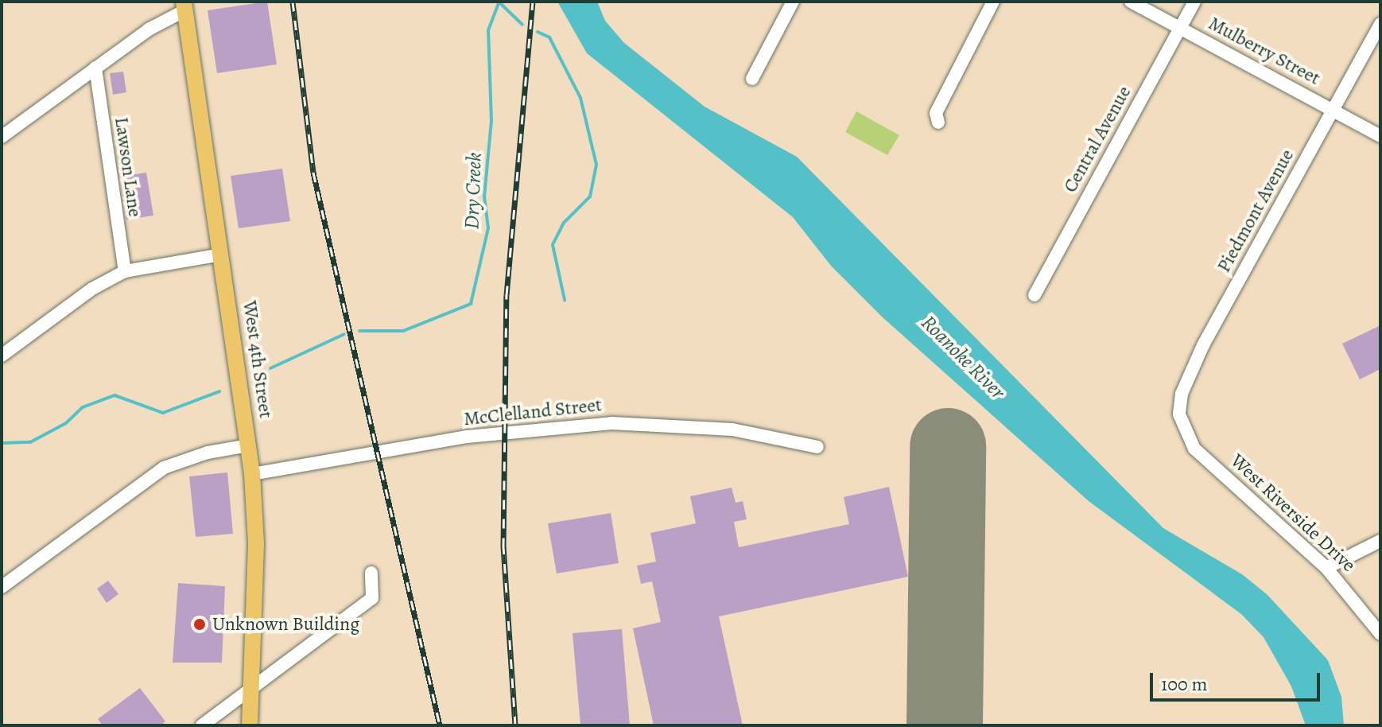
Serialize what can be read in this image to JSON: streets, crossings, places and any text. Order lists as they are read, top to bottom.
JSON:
{
  "streets": {
    "main road": ["West 4th Street"],
    "street": [
      "Mulberry Street",
      "Central Avenue",
      "Lawson Lane",
      "Piedmont Avenue",
      "McClelland Street",
      "West Riverside Drive"
    ]
  },
  "crossings": [
    ["Mulberry Street", "Central Avenue"],
    ["Mulberry Street", "Piedmont Avenue"],
    ["Piedmont Avenue", "West Riverside Drive"],
    ["West 4th Street", "McClelland Street"]
  ],
  "water": ["Dry Creek", "Roanoke River"],
  "places": ["Unknown Building"],
  "scale_bar": "100 m"
}
